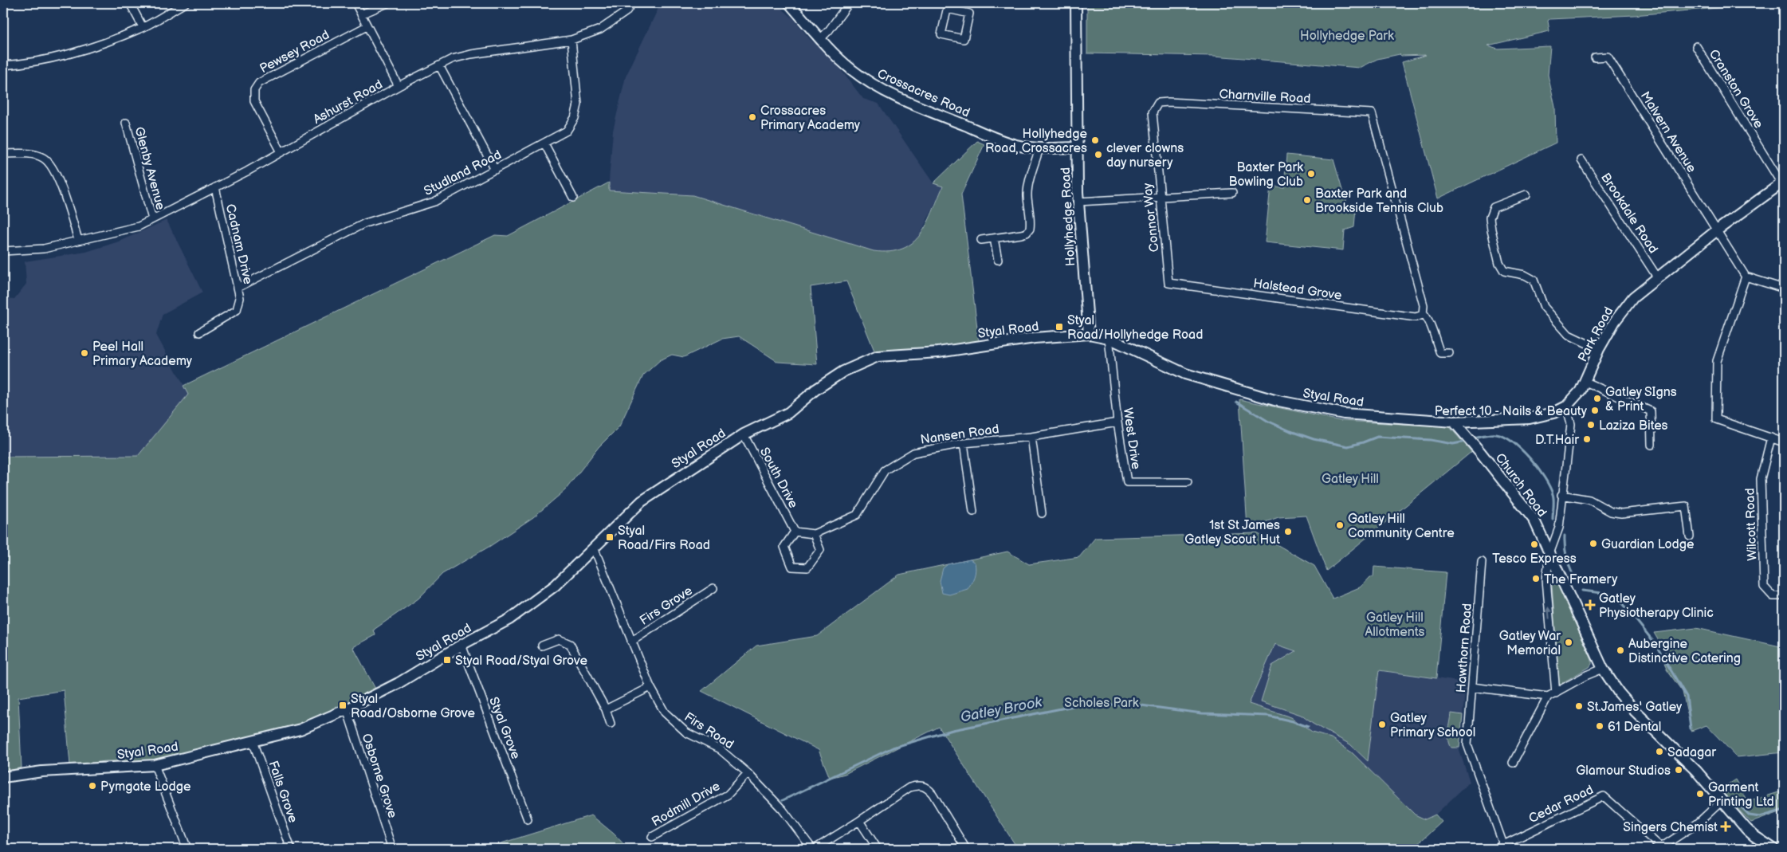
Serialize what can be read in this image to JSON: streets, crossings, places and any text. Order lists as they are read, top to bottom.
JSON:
{
  "streets": {
    "main road": [
      "Crossacres Road",
      "Hollyhedge Road",
      "Styal Road",
      "Park Road",
      "Church Road"
    ],
    "street": [
      "Pewsey Road",
      "Cranston Grove",
      "Charnville Road",
      "Ashurst Road",
      "Malvern Avenue",
      "Glenby Avenue",
      "Studland Road",
      "Brookdale Road",
      "Connor Way",
      "Cadnam Drive",
      "Halstead Grove",
      "Nansen Road",
      "West Drive",
      "South Drive",
      "Wilcott Road",
      "Firs Grove",
      "Hawthorn Road",
      "Styal Grove",
      "Firs Road",
      "Osborne Grove",
      "Falls Grove",
      "Rodmill Drive",
      "Cedar Road"
    ]
  },
  "crossings": [
    ["Pewsey Road", "Ashurst Road"],
    ["Cranston Grove", "Park Road"],
    ["Crossacres Road", "Hollyhedge Road"],
    ["Charnville Road", "Connor Way"],
    ["Charnville Road", "Halstead Grove"],
    ["Ashurst Road", "Glenby Avenue"],
    ["Ashurst Road", "Studland Road"],
    ["Ashurst Road", "Cadnam Drive"],
    ["Malvern Avenue", "Park Road"],
    ["Studland Road", "Cadnam Drive"],
    ["Brookdale Road", "Park Road"],
    ["Hollyhedge Road", "Styal Road"],
    ["Connor Way", "Halstead Grove"],
    ["Styal Road", "Park Road"],
    ["Styal Road", "West Drive"],
    ["Styal Road", "South Drive"],
    ["Styal Road", "Church Road"],
    ["Styal Road", "Styal Grove"],
    ["Styal Road", "Firs Road"],
    ["Styal Road", "Osborne Grove"],
    ["Styal Road", "Falls Grove"],
    ["Park Road", "Church Road"],
    ["Nansen Road", "West Drive"],
    ["Nansen Road", "South Drive"],
    ["Firs Grove", "Firs Road"],
    ["Hawthorn Road", "Cedar Road"],
    ["Firs Road", "Rodmill Drive"]
  ],
  "water": ["Gatley Brook"],
  "parks": [
    "Hollyhedge Park",
    "Gatley Hill",
    "Gatley Hill Allotments",
    "Scholes Park"
  ],
  "places": {
    "other": [
      "Crossacres Primary Academy",
      "Hollyhedge Road, Crossacres",
      "clever clowns day nursery",
      "Baxter Park Bowling Club",
      "Baxter Park and Brookside Tennis Club",
      "Peel Hall Primary Academy",
      "Gatley SIgns & Print",
      "Perfect 10 - Nails & Beauty",
      "Laziza Bites",
      "D.T.Hair",
      "Gatley Hill Community Centre",
      "1st St James Gatley Scout Hut",
      "Guardian Lodge",
      "Tesco Express",
      "The Framery",
      "Gatley War Memorial",
      "Aubergine Distinctive Catering",
      "St.James' Gatley",
      "Gatley Primary School",
      "61 Dental",
      "Sadagar",
      "Glamour Studios",
      "Pymgate Lodge",
      "Garment Printing Ltd"
    ],
    "transit": [
      "Styal Road/Hollyhedge Road",
      "Styal Road/Firs Road",
      "Styal Road/Styal Grove",
      "Styal Road/Osborne Grove"
    ],
    "health": ["Gatley Physiotherapy Clinic", "Singers Chemist"]
  }
}
